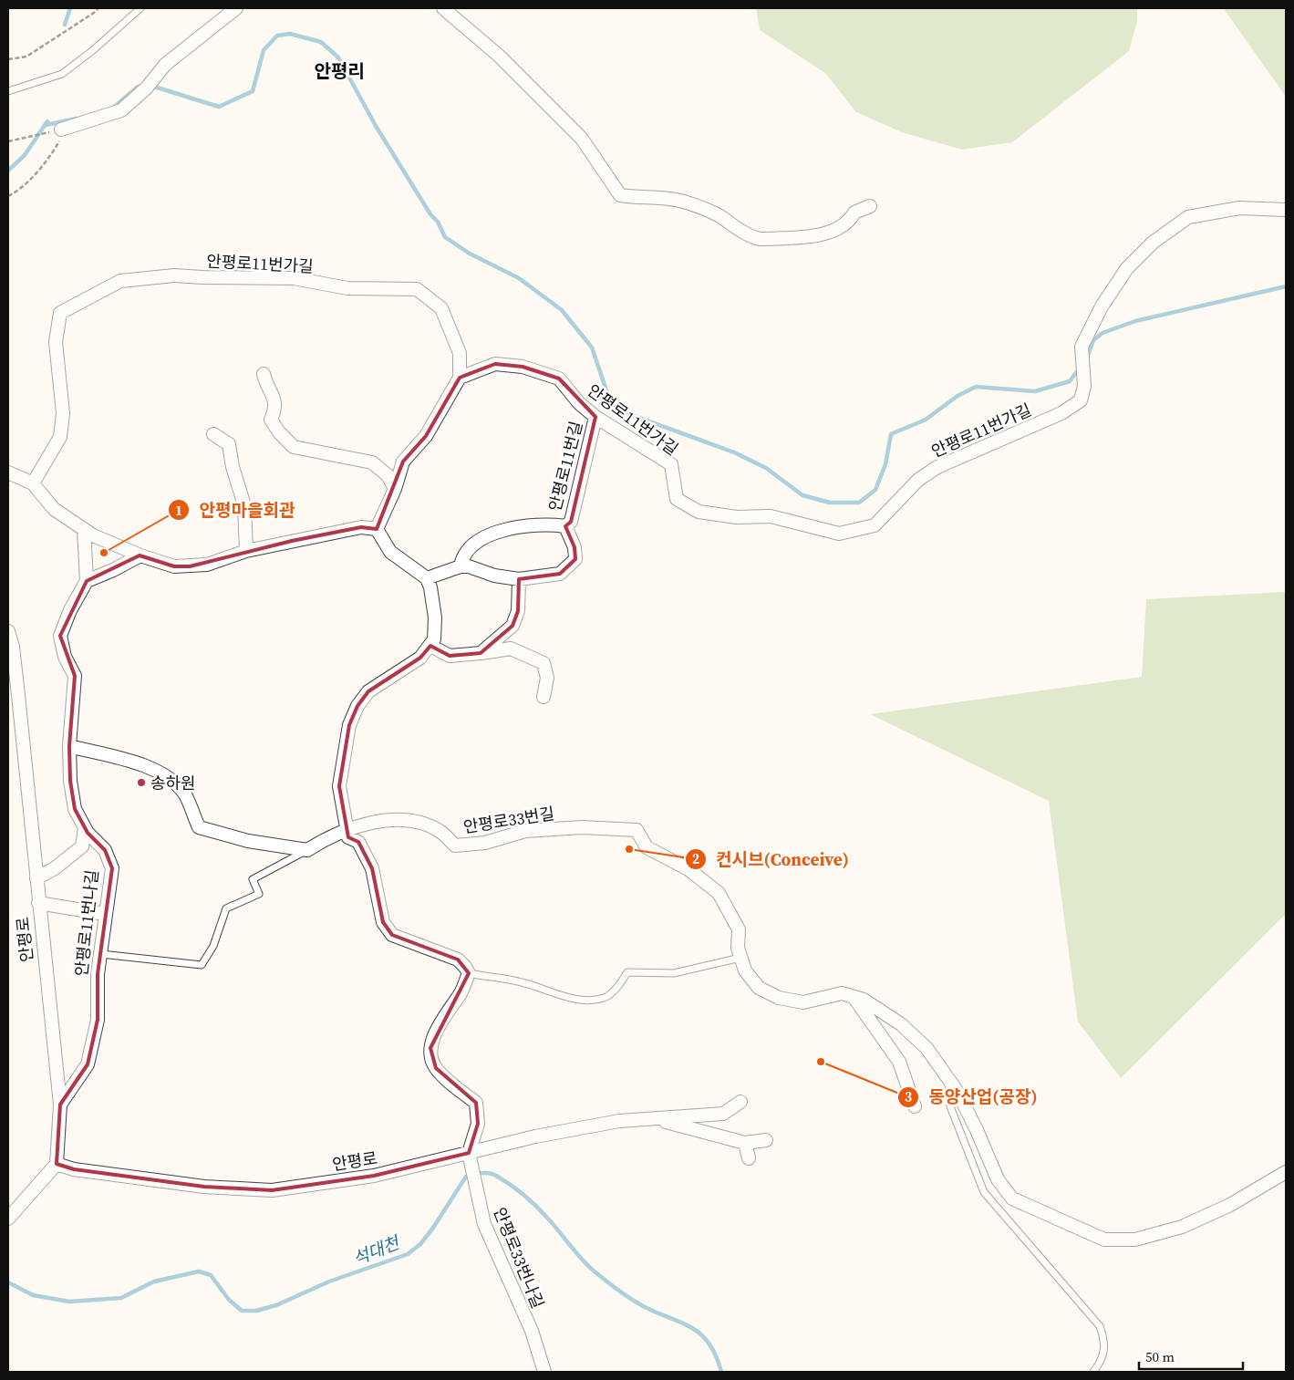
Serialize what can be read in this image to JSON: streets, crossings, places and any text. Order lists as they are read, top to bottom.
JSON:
{
  "streets": {
    "street": [
      "안평로11번가길",
      "안평로11번길",
      "안평로33번길",
      "안평로11번나길",
      "안평로",
      "안평로33번나길"
    ]
  },
  "crossings": [
    ["안평로11번가길", "안평로11번길"],
    ["안평로11번나길", "안평로"],
    ["안평로", "안평로33번나길"]
  ],
  "districts": ["안평리"],
  "water": ["석대천"],
  "places": [
    "안평마을회관",
    "송하원",
    "컨시브(Conceive)",
    "동양산업(공장)"
  ],
  "scale_bar": "50 m"
}
